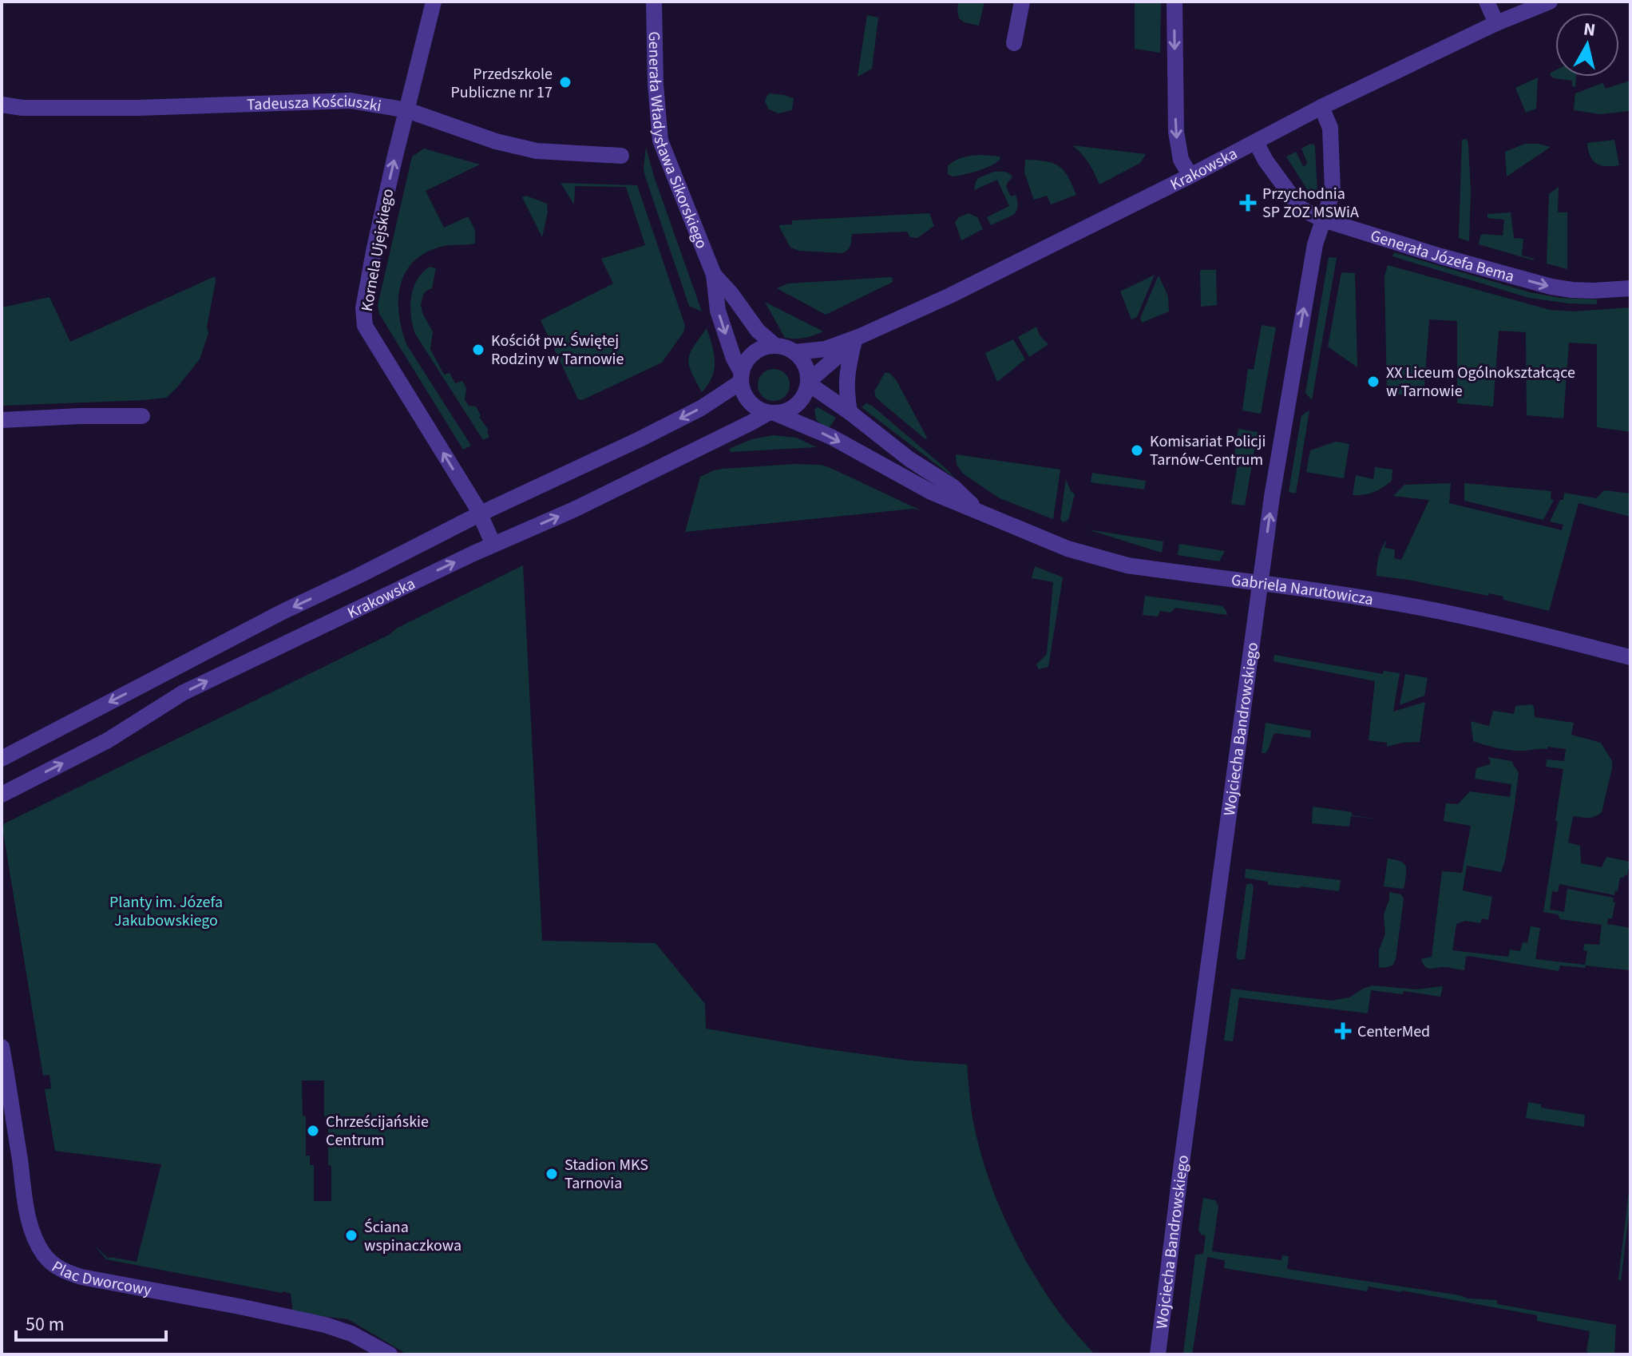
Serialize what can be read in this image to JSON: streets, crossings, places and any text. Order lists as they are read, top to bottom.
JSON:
{
  "streets": {
    "street": [
      "Tadeusza Kościuszki",
      "Generała Władysława Sikorskiego",
      "Krakowska",
      "Kornela Ujejskiego",
      "Generała Józefa Bema",
      "Gabriela Narutowicza",
      "Wojciecha Bandrowskiego",
      "Plac Dworcowy"
    ]
  },
  "crossings": [
    ["Tadeusza Kościuszki", "Kornela Ujejskiego"],
    ["Generała Władysława Sikorskiego", "Krakowska"],
    ["Generała Władysława Sikorskiego", "Gabriela Narutowicza"],
    ["Krakowska", "Kornela Ujejskiego"],
    ["Krakowska", "Generała Józefa Bema"],
    ["Krakowska", "Gabriela Narutowicza"],
    ["Krakowska", "Wojciecha Bandrowskiego"],
    ["Generała Józefa Bema", "Wojciecha Bandrowskiego"],
    ["Gabriela Narutowicza", "Wojciecha Bandrowskiego"]
  ],
  "one_way": ["Kornela Ujejskiego", "Generała Józefa Bema"],
  "parks": ["Planty im. Józefa Jakubowskiego"],
  "places": {
    "other": [
      "Przedszkole Publiczne nr 17",
      "Kościół pw. Świętej Rodziny w Tarnowie",
      "XX Liceum Ogólnokształcące w Tarnowie",
      "Komisariat Policji Tarnów-Centrum",
      "Chrześcijańskie Centrum",
      "Stadion MKS Tarnovia",
      "Ściana wspinaczkowa"
    ],
    "health": ["Przychodnia SP ZOZ MSWiA", "CenterMed"]
  },
  "scale_bar": "50 m",
  "north": "top"
}
